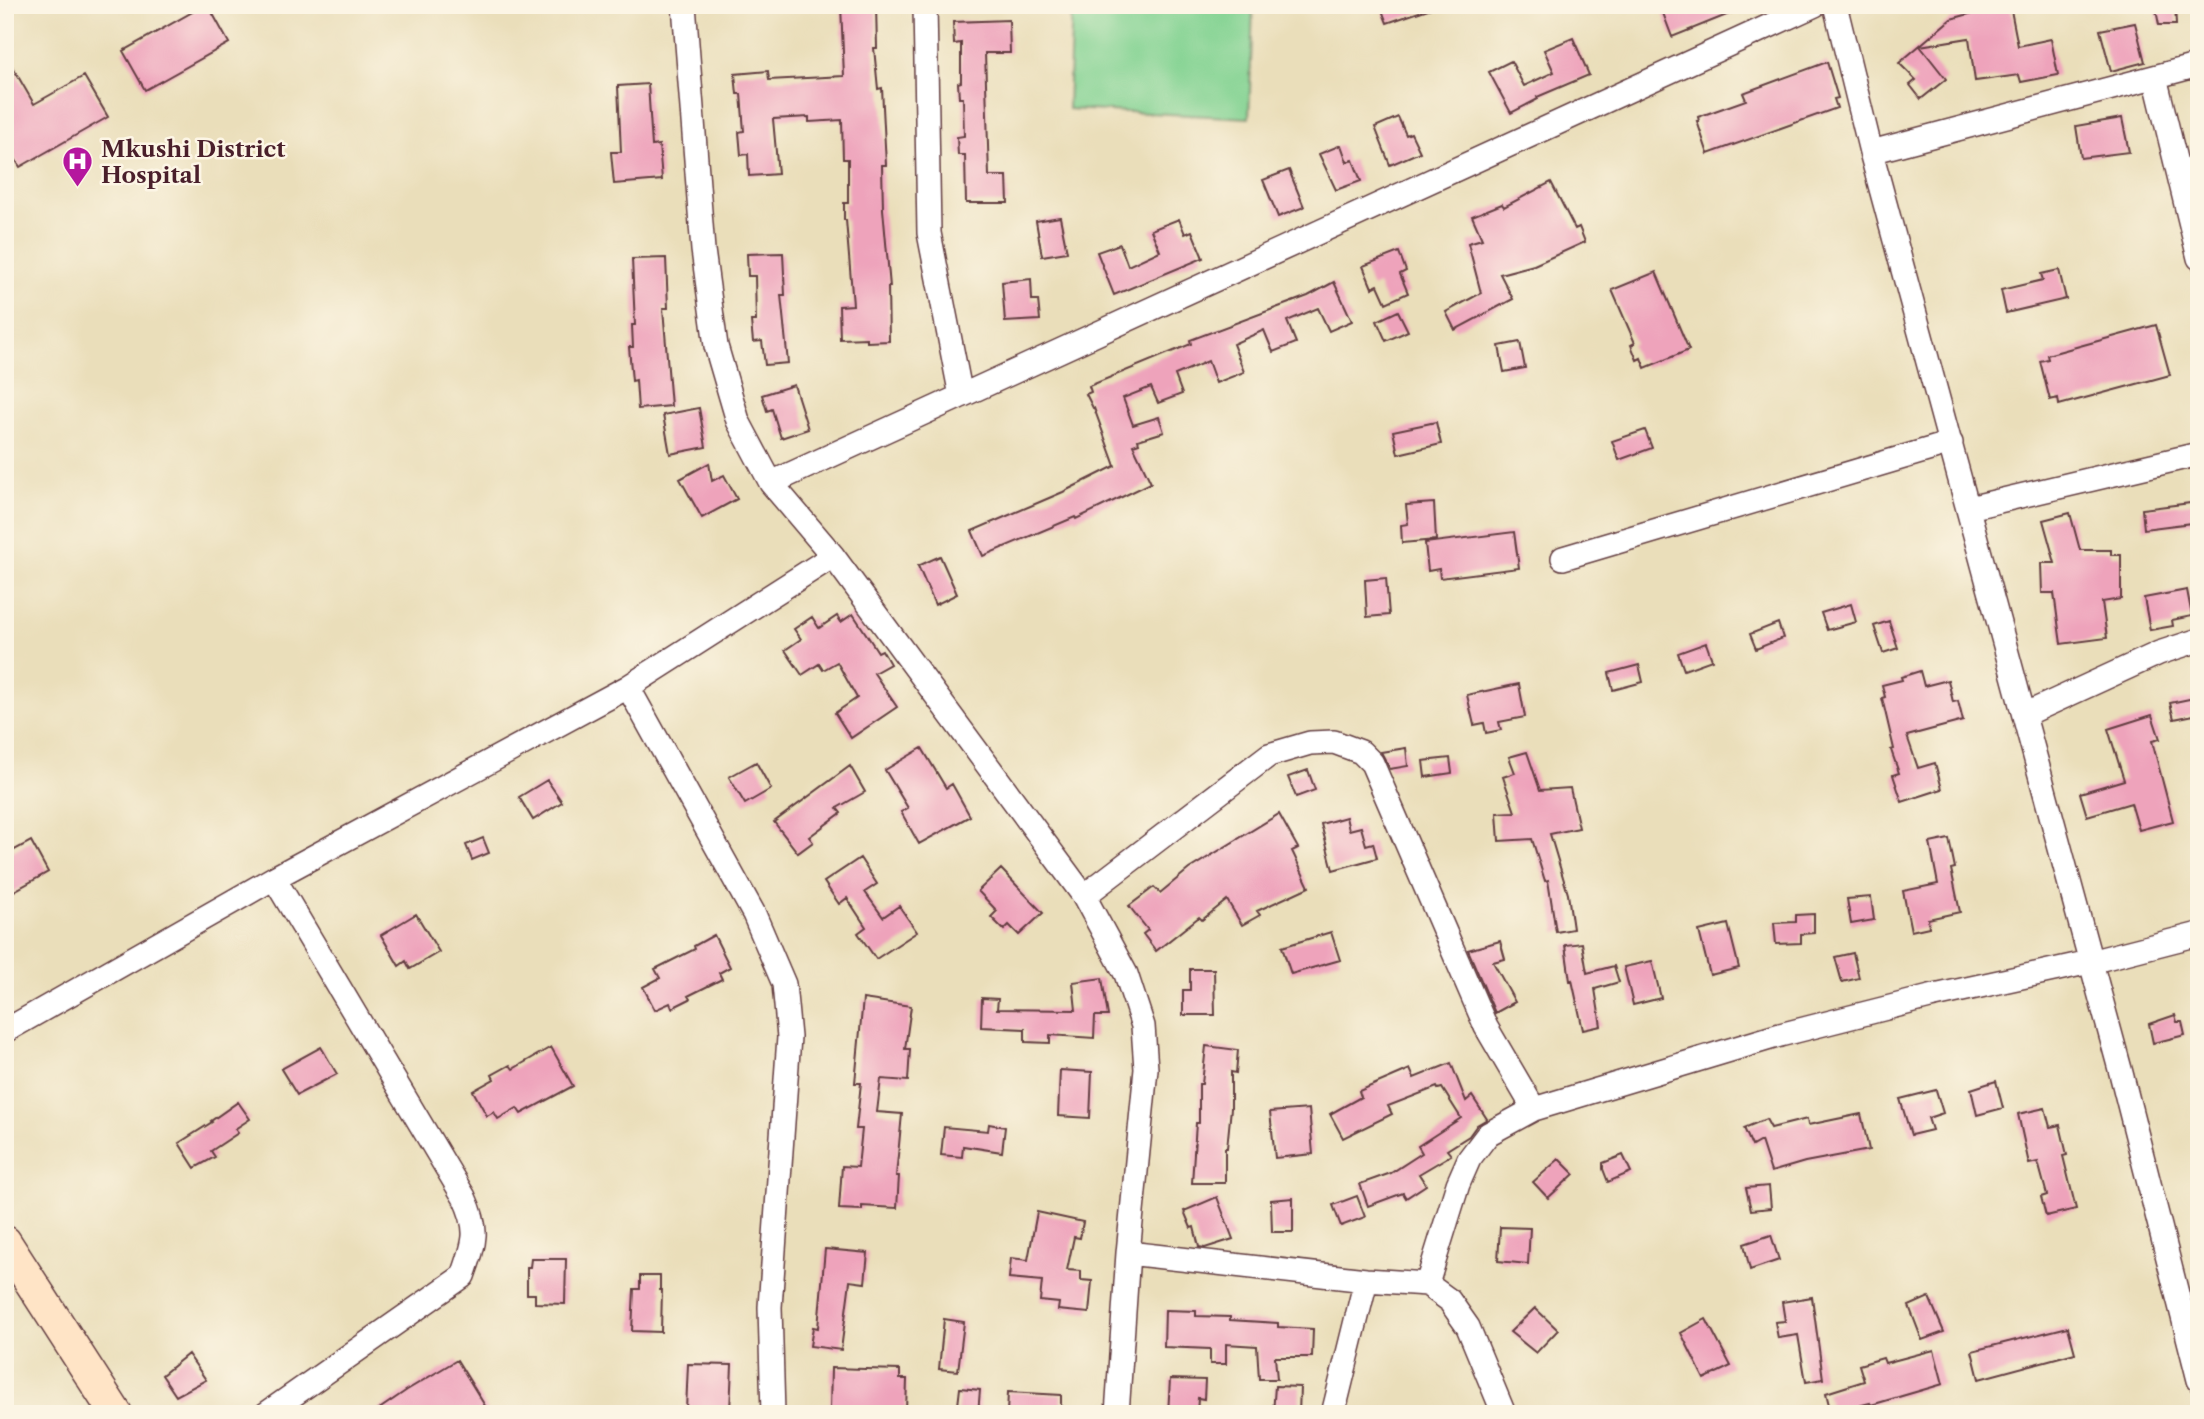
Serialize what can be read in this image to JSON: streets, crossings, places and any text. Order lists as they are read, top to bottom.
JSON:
{
  "places": {
    "hospital": ["Mkushi District Hospital"]
  }
}
